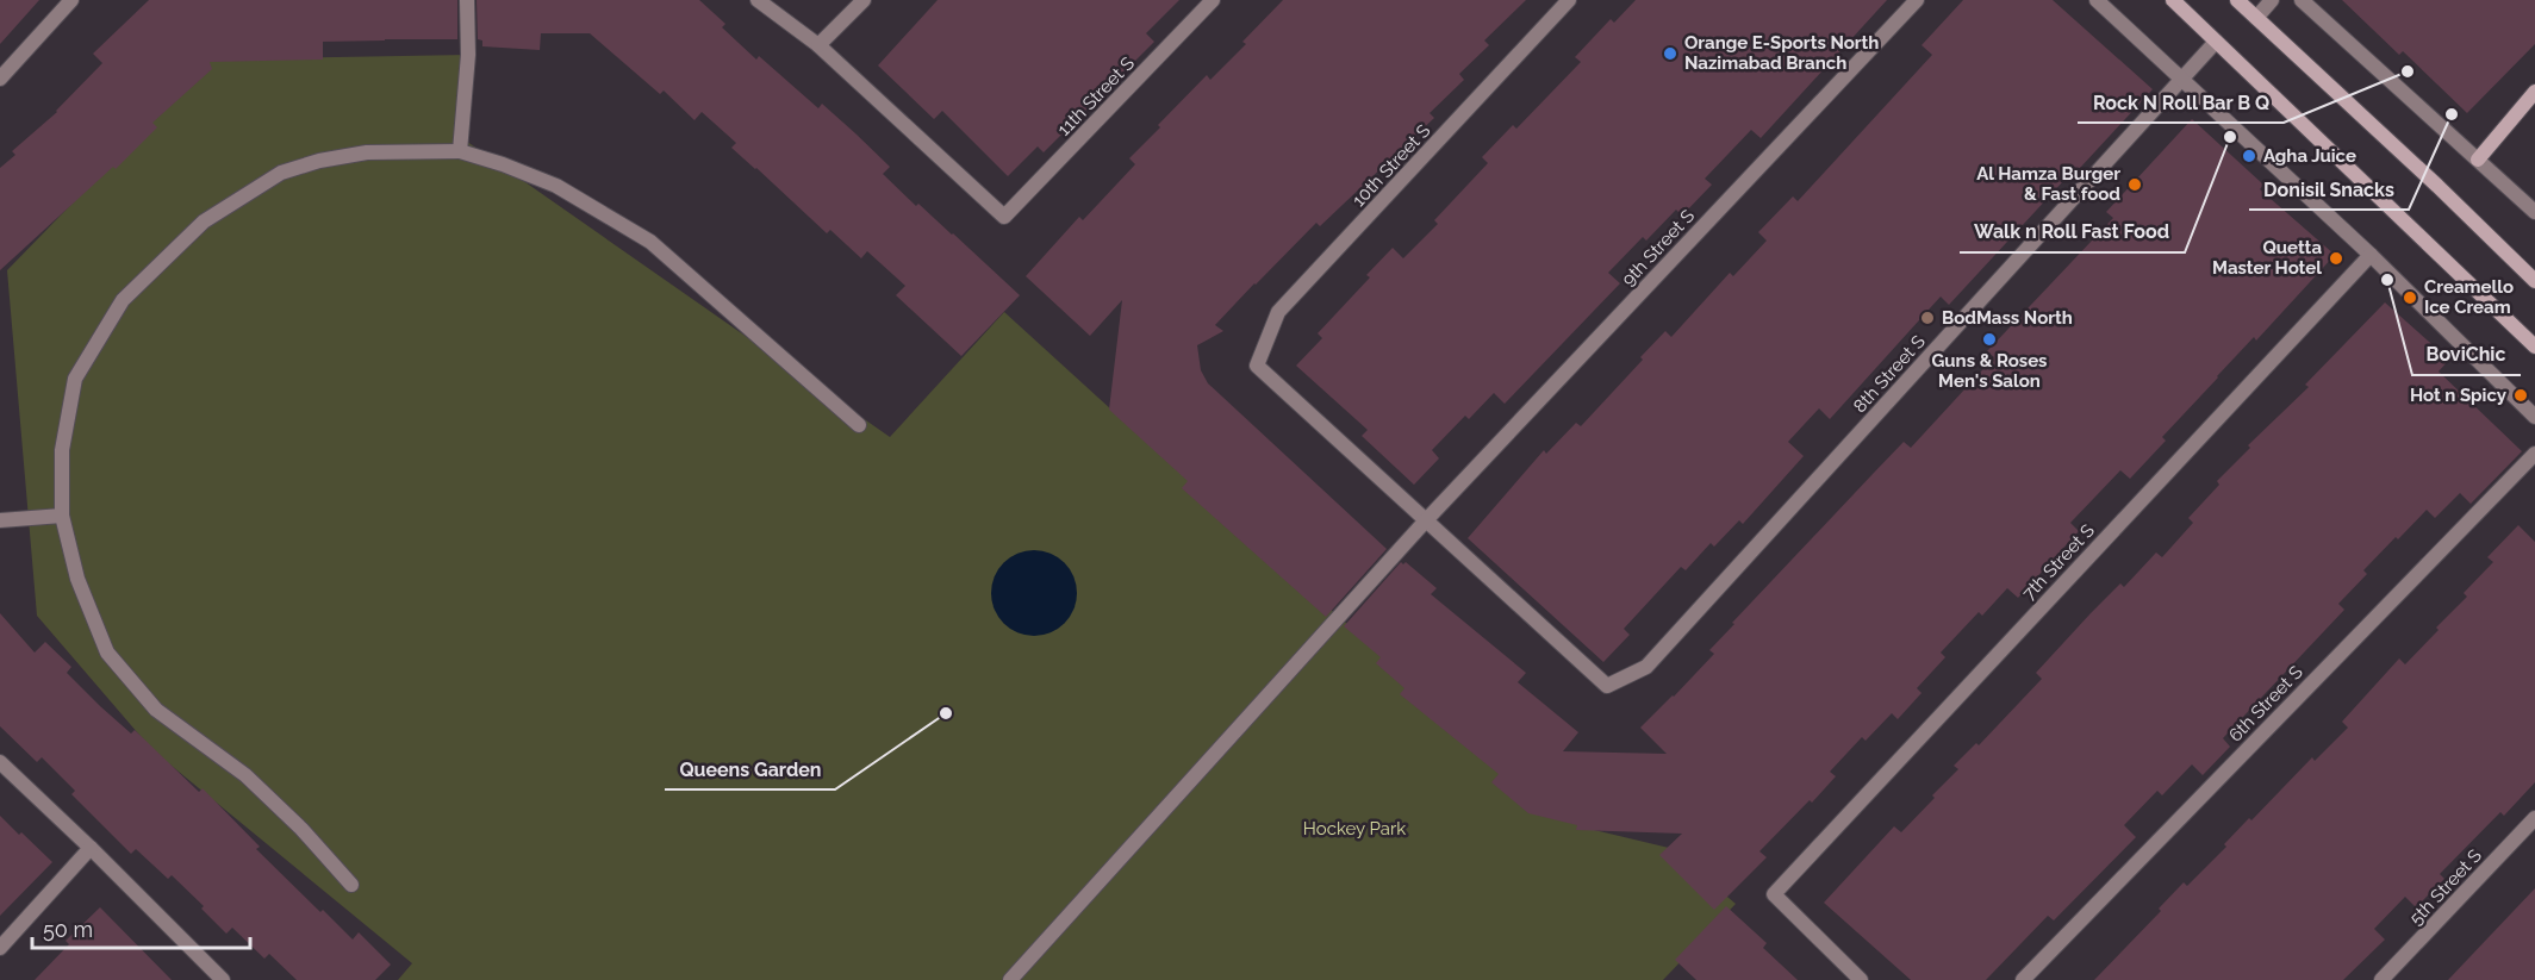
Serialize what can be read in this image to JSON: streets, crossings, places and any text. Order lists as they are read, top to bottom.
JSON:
{
  "streets": {
    "street": [
      "11th Street S",
      "10th Street S",
      "9th Street S",
      "8th Street S",
      "7th Street S",
      "6th Street S",
      "5th Street S"
    ]
  },
  "crossings": [
    ["10th Street S", "9th Street S"],
    ["10th Street S", "8th Street S"],
    ["9th Street S", "8th Street S"]
  ],
  "parks": ["Hockey Park"],
  "places": [
    "Orange E-Sports North Nazimabad Branch",
    "Rock N Roll Bar B Q",
    "Donisil Snacks",
    "Walk n Roll Fast Food",
    "Agha Juice",
    "Al Hamza Burger & Fast food",
    "Quetta Master Hotel",
    "BoviChic",
    "Creamello Ice Cream",
    "BodMass North",
    "Guns & Roses Men's Salon",
    "Hot n Spicy",
    "Queens Garden"
  ],
  "scale_bar": "50 m"
}
